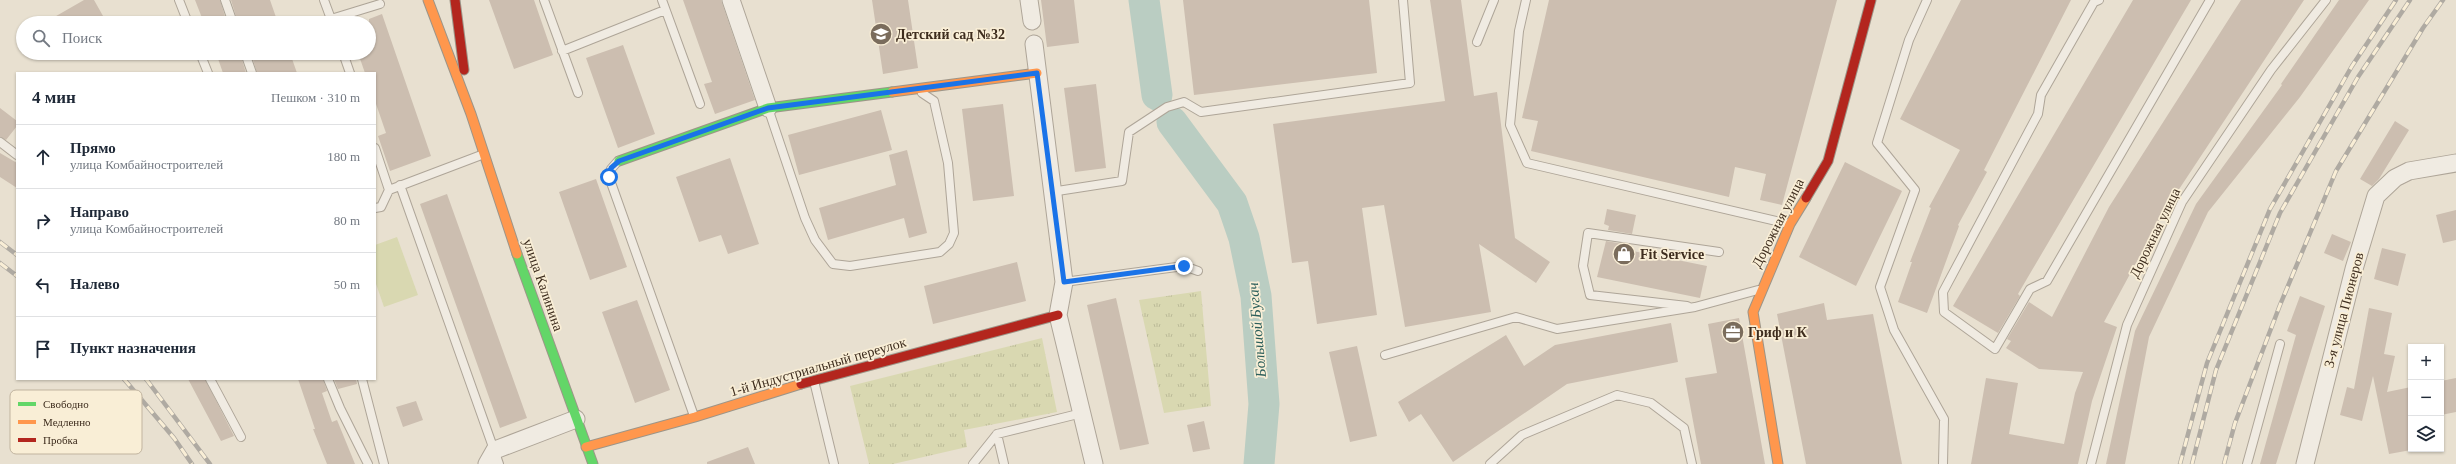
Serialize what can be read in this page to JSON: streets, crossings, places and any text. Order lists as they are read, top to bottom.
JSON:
{
  "streets": {
    "street": [
      "Дорожная улица",
      "улица Калинина",
      "3-я улица Пионеров",
      "1-й Индустриальный переулок"
    ]
  },
  "crossings": [
    ["улица Калинина", "1-й Индустриальный переулок"]
  ],
  "water": ["Большой Бугач"],
  "places": {
    "school or university": ["Детский сад №32"],
    "shop": ["Fit Service"],
    "office": ["Гриф и К"]
  },
  "legend": ["Свободно", "Медленно", "Пробка"],
  "page": {
    "search": "Поиск",
    "heading": ["4 мин", "Пешком · 310 m"],
    "list": [
      ["Прямо", "улица Комбайностроителей", "180 m"],
      ["Направо", "улица Комбайностроителей", "80 m"],
      ["Налево", "50 m"],
      "Пункт назначения"
    ],
    "map_buttons": ["+", "−"]
  }
}
